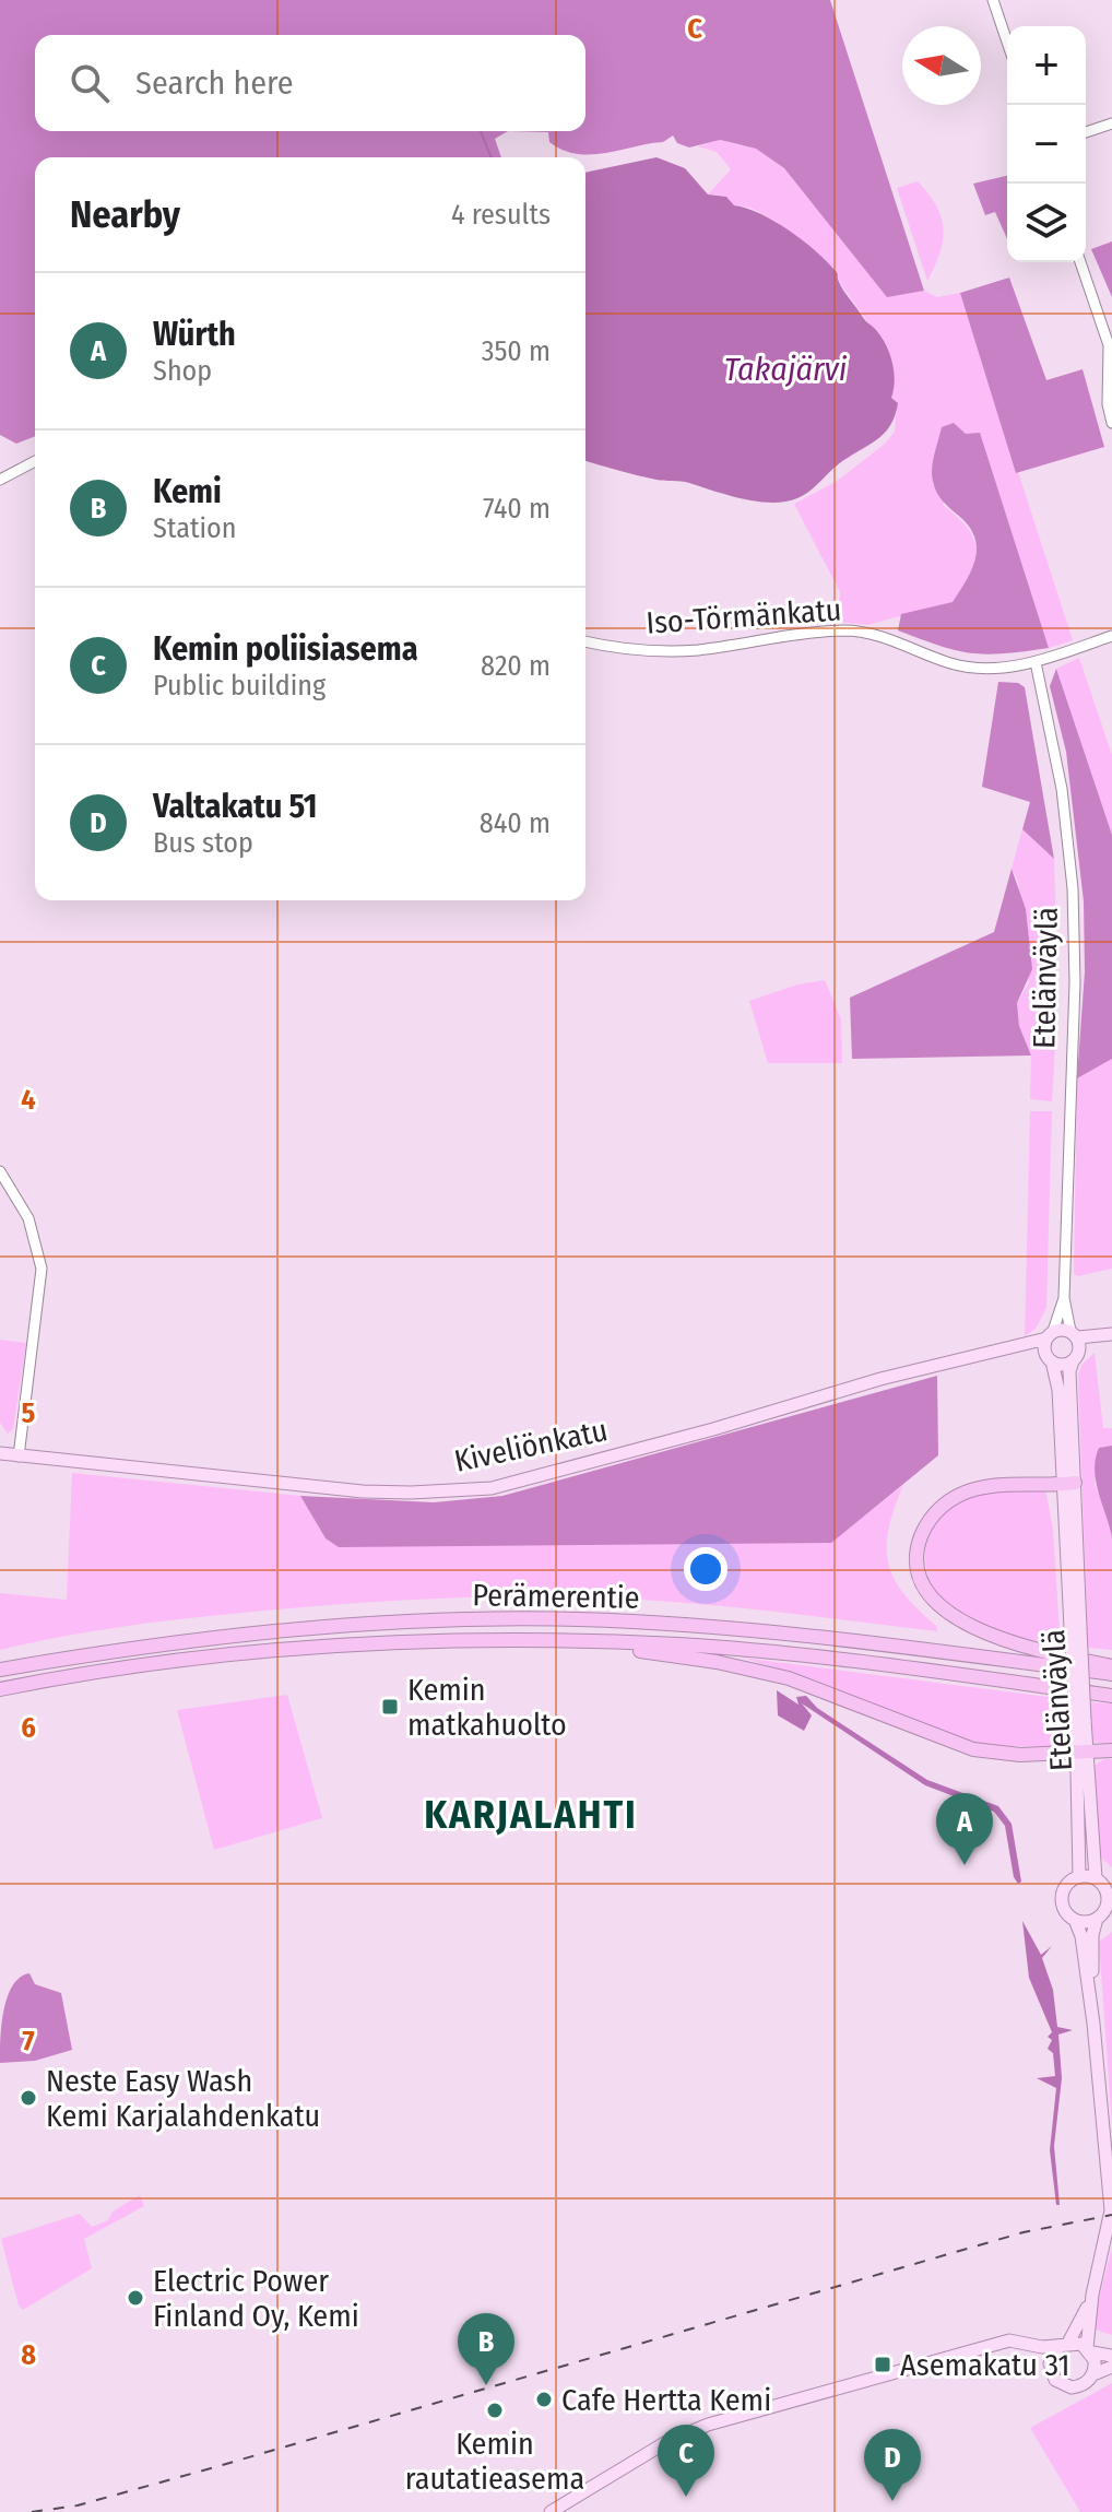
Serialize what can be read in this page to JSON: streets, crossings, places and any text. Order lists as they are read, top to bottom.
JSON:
{
  "streets": {
    "highway": ["Perämerentie"],
    "main road": ["Etelänväylä", "Kiveliönkatu"],
    "street": ["Iso-Törmänkatu"]
  },
  "crossings": [
    ["Iso-Törmänkatu", "Etelänväylä"],
    ["Etelänväylä", "Kiveliönkatu"]
  ],
  "districts": ["KARJALAHTI"],
  "water": ["Takajärvi"],
  "places": {
    "transit": ["Kemin matkahuolto", "Asemakatu 31"],
    "other": [
      "Neste Easy Wash Kemi Karjalahdenkatu",
      "Electric Power Finland Oy, Kemi",
      "Cafe Hertta Kemi",
      "Kemin rautatieasema"
    ]
  },
  "north": "left",
  "page": {
    "map_buttons": ["+", "−"],
    "search": "Search here",
    "heading": ["Nearby", "4 results"],
    "list": [
      {
        "mark": "A",
        "name": "Würth",
        "note": "Shop",
        "value": "350 m"
      },
      {
        "mark": "B",
        "name": "Kemi",
        "note": "Station",
        "value": "740 m"
      },
      {
        "mark": "C",
        "name": "Kemin poliisiasema",
        "note": "Public building",
        "value": "820 m"
      },
      {
        "mark": "D",
        "name": "Valtakatu 51",
        "note": "Bus stop",
        "value": "840 m"
      }
    ],
    "pins": [
      "A",
      "B",
      "C",
      "D"
    ]
  },
  "grid": {
    "columns": ["C"],
    "rows": [
      "4",
      "5",
      "6",
      "7",
      "8"
    ]
  }
}
